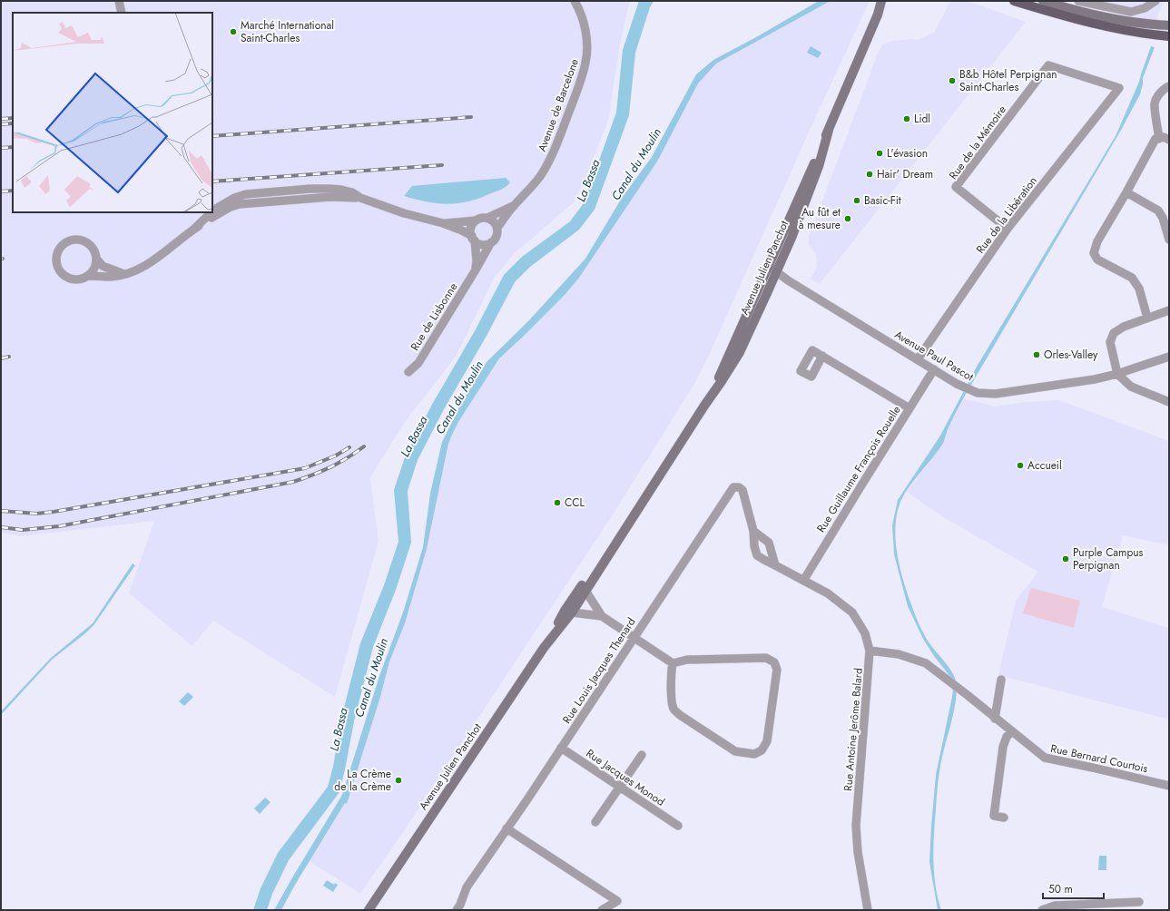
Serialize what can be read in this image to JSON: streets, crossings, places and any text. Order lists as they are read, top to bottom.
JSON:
{
  "streets": {
    "main road": ["Avenue Julien Panchot"],
    "street": [
      "Avenue de Barcelone",
      "Rue de la Mémoire",
      "Rue de la Libération",
      "Rue de Lisbonne",
      "Avenue Paul Pascot",
      "Rue Guillaume François Rouelle",
      "Rue Louis Jacques Thenard",
      "Rue Antoine Jerôme Balard",
      "Rue Bernard Courtois",
      "Rue Jacques Monod"
    ]
  },
  "crossings": [
    ["Rue de la Mémoire", "Rue de la Libération"],
    ["Rue de la Libération", "Avenue Paul Pascot"],
    ["Avenue Julien Panchot", "Avenue Paul Pascot"],
    ["Avenue Paul Pascot", "Rue Guillaume François Rouelle"],
    ["Rue Guillaume François Rouelle", "Rue Louis Jacques Thenard"],
    ["Rue Guillaume François Rouelle", "Rue Antoine Jerôme Balard"],
    ["Rue Louis Jacques Thenard", "Rue Antoine Jerôme Balard"],
    ["Rue Louis Jacques Thenard", "Rue Jacques Monod"],
    ["Rue Antoine Jerôme Balard", "Rue Bernard Courtois"]
  ],
  "water": ["Canal du Moulin", "La Bassa"],
  "places": [
    "Marché International Saint-Charles",
    "B&b Hôtel Perpignan Saint-Charles",
    "Lidl",
    "L'évasion",
    "Hair' Dream",
    "Basic-Fit",
    "Au fût et à mesure",
    "Orles-Valley",
    "Accueil",
    "CCL",
    "Purple Campus Perpignan",
    "La Crème de la Crème"
  ],
  "scale_bar": "50 m"
}
